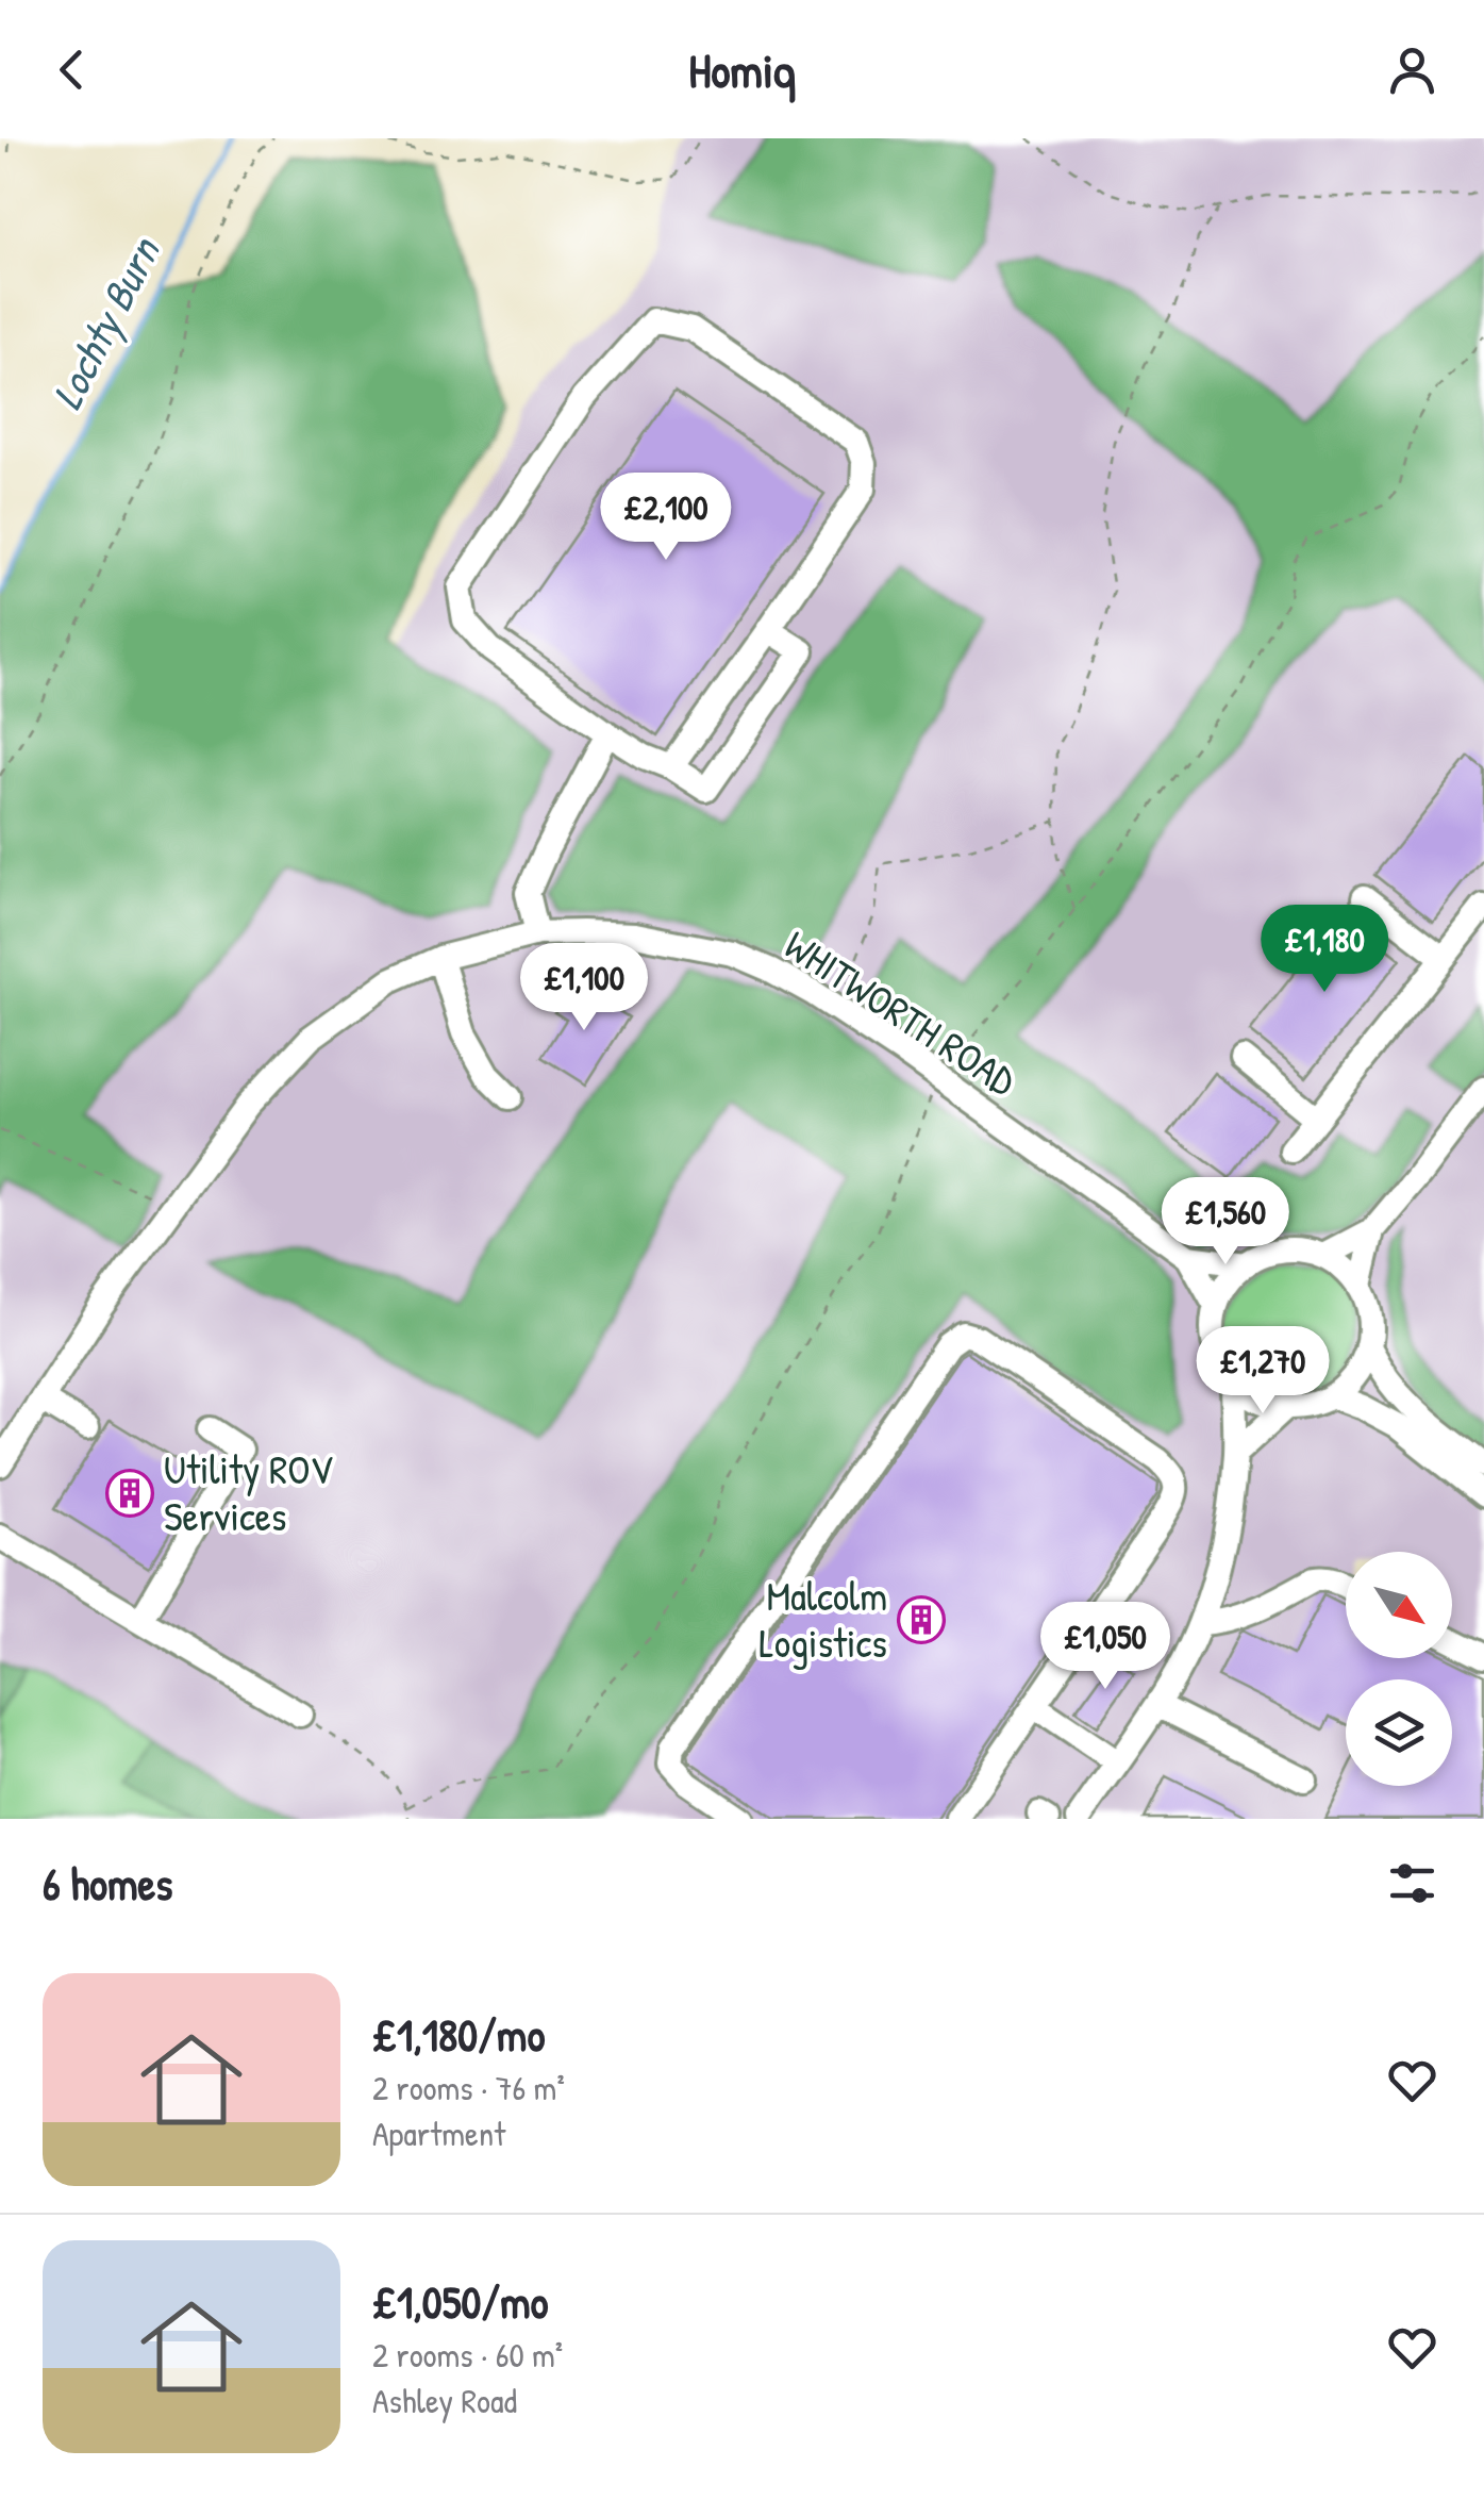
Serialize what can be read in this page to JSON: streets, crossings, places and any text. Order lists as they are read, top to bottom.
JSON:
{
  "streets": {
    "street": ["WHITWORTH ROAD"]
  },
  "water": ["Lochty Burn"],
  "places": {
    "building": ["Utility ROV Services", "Malcolm Logistics"]
  },
  "north": "bottom right",
  "page": {
    "header": "Homiq",
    "price": [
      "£2,100",
      "£1,180",
      "£1,100",
      "£1,560",
      "£1,270",
      "£1,050"
    ],
    "heading": "6 homes",
    "list": [
      {
        "name": "£1,180/mo",
        "note": "2 rooms · 76 m² · Apartment"
      },
      {
        "name": "£1,050/mo",
        "note": "2 rooms · 60 m² · Ashley Road"
      }
    ]
  }
}
